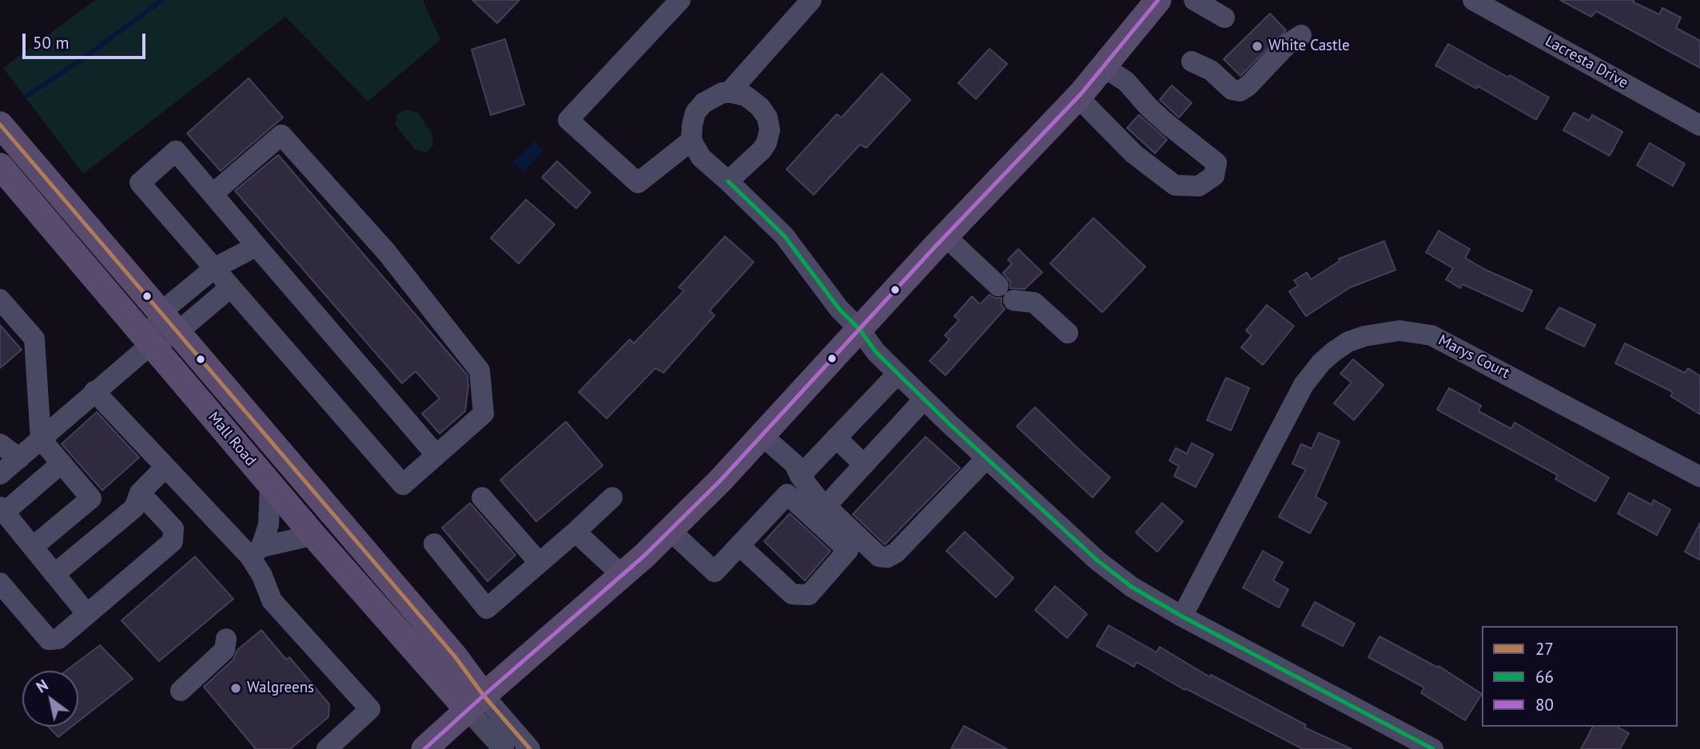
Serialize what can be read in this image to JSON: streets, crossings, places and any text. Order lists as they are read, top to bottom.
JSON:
{
  "streets": {
    "main road": ["Mall Road"],
    "street": ["Lacresta Drive", "Marys Court"]
  },
  "places": ["White Castle", "Walgreens"],
  "lines": ["transit line 80", "transit line 27", "transit line 66"],
  "legend": ["27", "66", "80"],
  "scale_bar": "50 m",
  "north": "top left"
}
